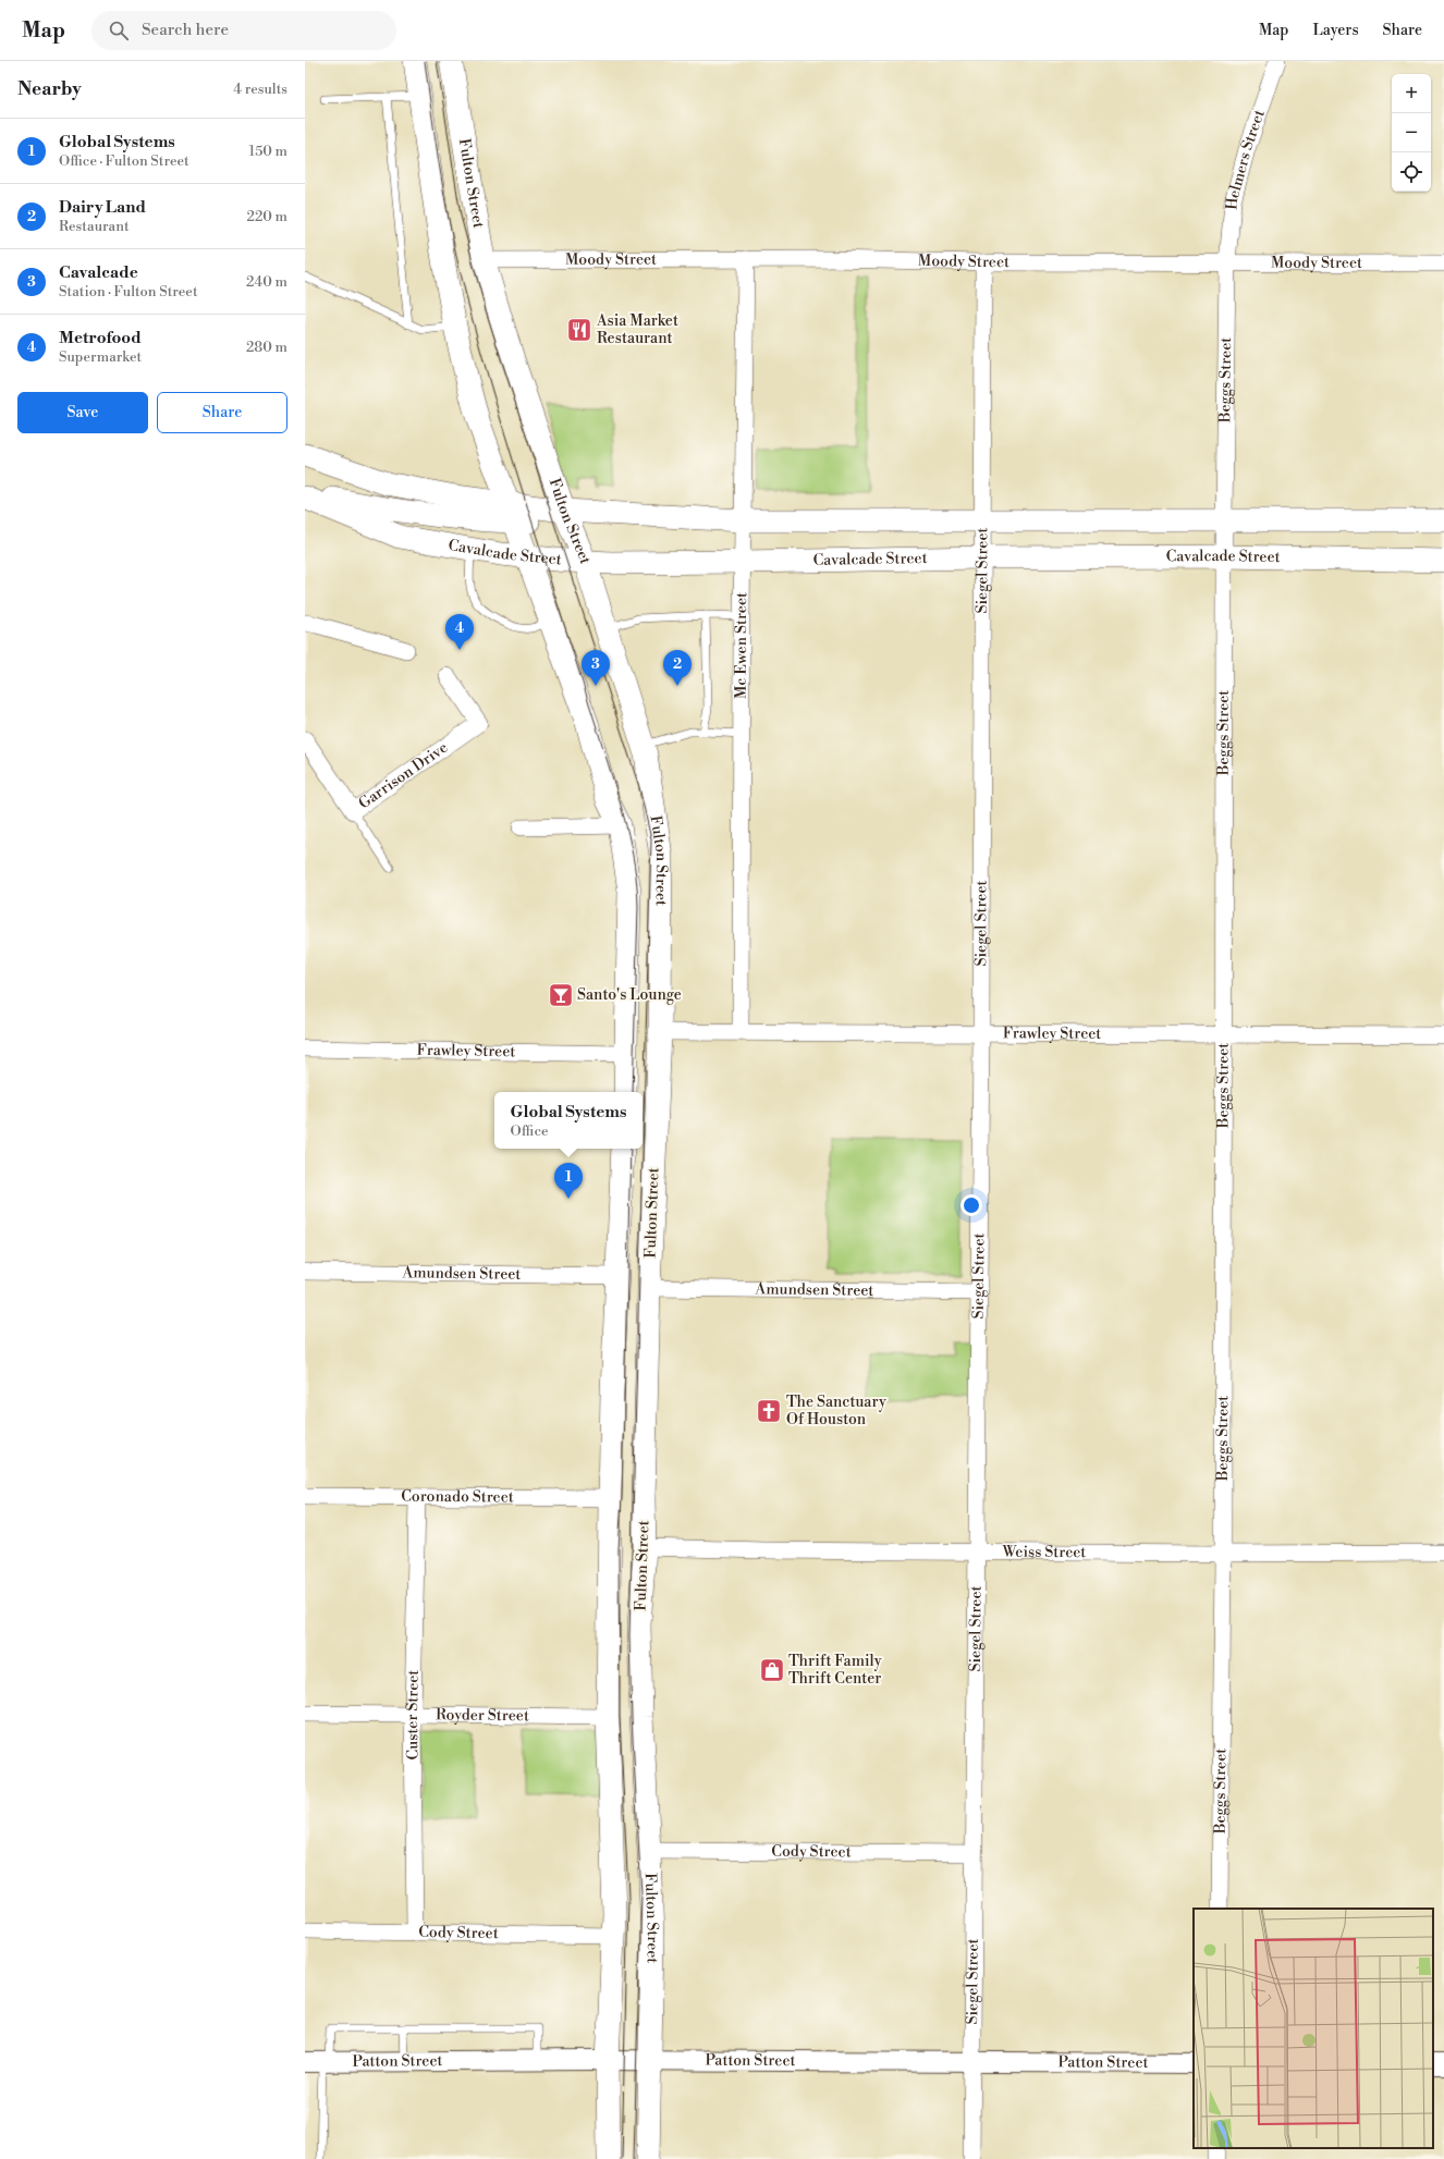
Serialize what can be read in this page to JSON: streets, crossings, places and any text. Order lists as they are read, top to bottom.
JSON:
{
  "streets": {
    "main road": ["Fulton Street", "Cavalcade Street"],
    "street": [
      "Helmers Street",
      "Moody Street",
      "Beggs Street",
      "Siegel Street",
      "Mc Ewen Street",
      "Garrison Drive",
      "Frawley Street",
      "Amundsen Street",
      "Coronado Street",
      "Weiss Street",
      "Custer Street",
      "Royder Street",
      "Cody Street",
      "Patton Street"
    ]
  },
  "crossings": [
    ["Helmers Street", "Moody Street"],
    ["Helmers Street", "Beggs Street"],
    ["Fulton Street", "Moody Street"],
    ["Fulton Street", "Cavalcade Street"],
    ["Fulton Street", "Frawley Street"],
    ["Fulton Street", "Amundsen Street"],
    ["Fulton Street", "Coronado Street"],
    ["Fulton Street", "Weiss Street"],
    ["Fulton Street", "Royder Street"],
    ["Fulton Street", "Cody Street"],
    ["Fulton Street", "Patton Street"],
    ["Moody Street", "Beggs Street"],
    ["Moody Street", "Siegel Street"],
    ["Moody Street", "Mc Ewen Street"],
    ["Beggs Street", "Cavalcade Street"],
    ["Beggs Street", "Frawley Street"],
    ["Beggs Street", "Weiss Street"],
    ["Cavalcade Street", "Siegel Street"],
    ["Cavalcade Street", "Mc Ewen Street"],
    ["Siegel Street", "Frawley Street"],
    ["Siegel Street", "Amundsen Street"],
    ["Siegel Street", "Weiss Street"],
    ["Siegel Street", "Cody Street"],
    ["Siegel Street", "Patton Street"],
    ["Mc Ewen Street", "Frawley Street"],
    ["Coronado Street", "Custer Street"],
    ["Custer Street", "Royder Street"],
    ["Custer Street", "Cody Street"]
  ],
  "places": {
    "restaurant": ["Asia Market Restaurant"],
    "bar": ["Santo's Lounge"],
    "church": ["The Sanctuary Of Houston"],
    "shop": ["Thrift Family Thrift Center"]
  },
  "page": {
    "header": "Map",
    "search": "Search here",
    "nav": ["Map", "Layers", "Share"],
    "heading": ["Nearby", "4 results"],
    "map_buttons": ["+", "−"],
    "list": [
      {
        "mark": "1",
        "name": "Global Systems",
        "note": "Office · Fulton Street",
        "value": "150 m"
      },
      {
        "mark": "2",
        "name": "Dairy Land",
        "note": "Restaurant",
        "value": "220 m"
      },
      {
        "mark": "3",
        "name": "Cavalcade",
        "note": "Station · Fulton Street",
        "value": "240 m"
      },
      {
        "mark": "4",
        "name": "Metrofood",
        "note": "Supermarket",
        "value": "280 m"
      }
    ],
    "buttons": ["Save", "Share"],
    "pins": [
      "4",
      "2",
      "3",
      "1"
    ],
    "popup": ["Global Systems", "Office"]
  }
}
